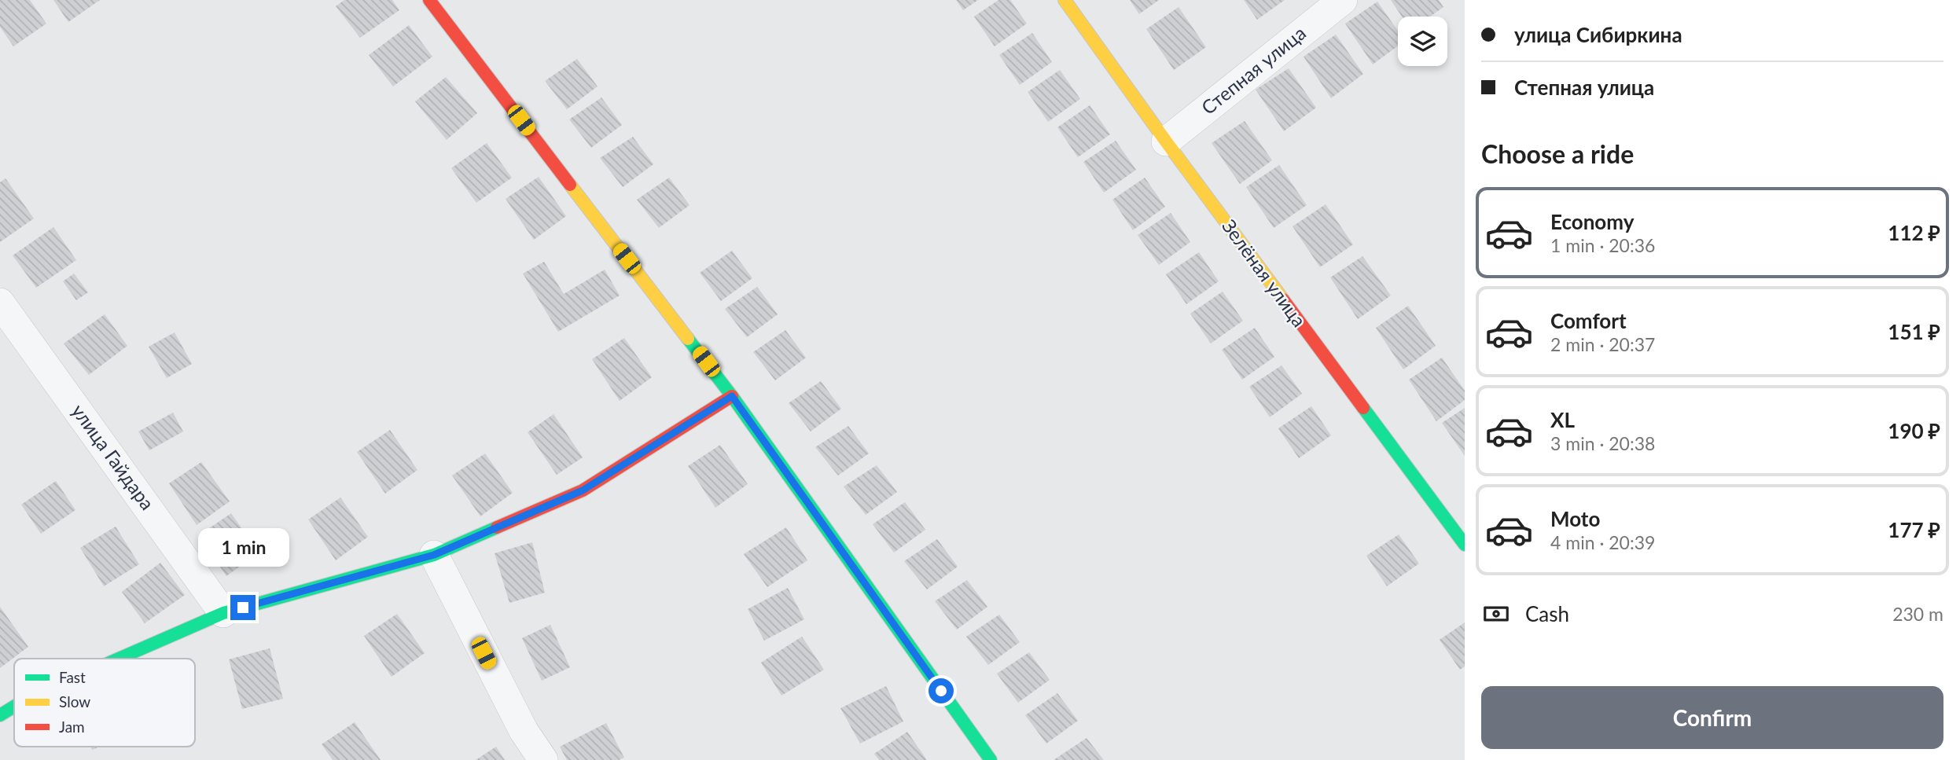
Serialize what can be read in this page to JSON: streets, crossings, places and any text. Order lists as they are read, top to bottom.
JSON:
{
  "streets": {
    "street": ["Степная улица", "Зелёная улица", "улица Гайдара"]
  },
  "crossings": [
    ["Степная улица", "Зелёная улица"]
  ],
  "legend": ["Fast", "Slow", "Jam"],
  "page": {
    "banner": ["улица Сибиркина", "Степная улица"],
    "heading": "Choose a ride",
    "list": [
      {
        "name": "Economy",
        "note": "1 min · 20:36",
        "value": "112 ₽"
      },
      {
        "name": "Comfort",
        "note": "2 min · 20:37",
        "value": "151 ₽"
      },
      {
        "name": "XL",
        "note": "3 min · 20:38",
        "value": "190 ₽"
      },
      {
        "name": "Moto",
        "note": "4 min · 20:39",
        "value": "177 ₽"
      }
    ],
    "bubble": "1 min",
    "pay": ["Cash", "230 m"],
    "buttons": "Confirm"
  }
}
